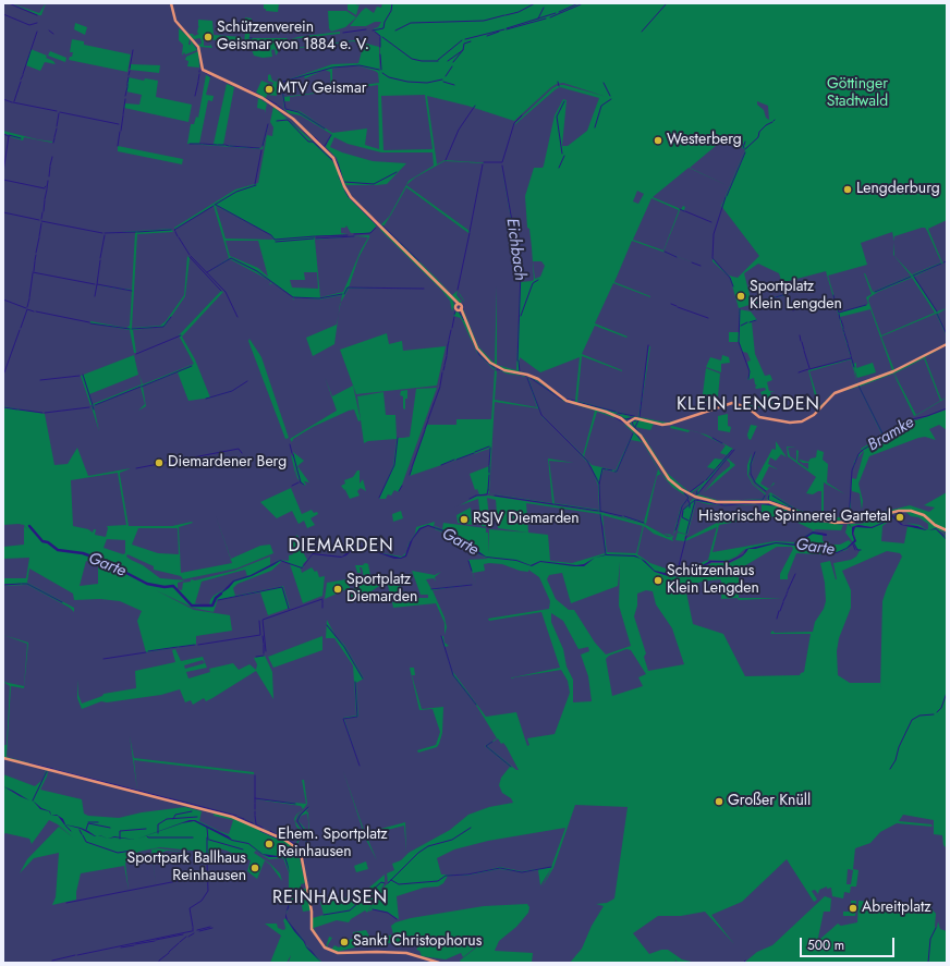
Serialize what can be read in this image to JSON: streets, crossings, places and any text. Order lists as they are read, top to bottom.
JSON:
{
  "districts": ["KLEIN LENGDEN", "DIEMARDEN", "REINHAUSEN"],
  "water": ["Eichbach", "Bramke", "Garte"],
  "parks": ["Göttinger Stadtwald"],
  "places": [
    "Schützenverein Geismar von 1884 e. V.",
    "MTV Geismar",
    "Westerberg",
    "Lengderburg",
    "Sportplatz Klein Lengden",
    "Diemardener Berg",
    "Historische Spinnerei Gartetal",
    "RSJV Diemarden",
    "Schützenhaus Klein Lengden",
    "Sportplatz Diemarden",
    "Großer Knüll",
    "Ehem. Sportplatz Reinhausen",
    "Sportpark Ballhaus Reinhausen",
    "Abreitplatz",
    "Sankt Christophorus"
  ],
  "scale_bar": "500 m"
}
